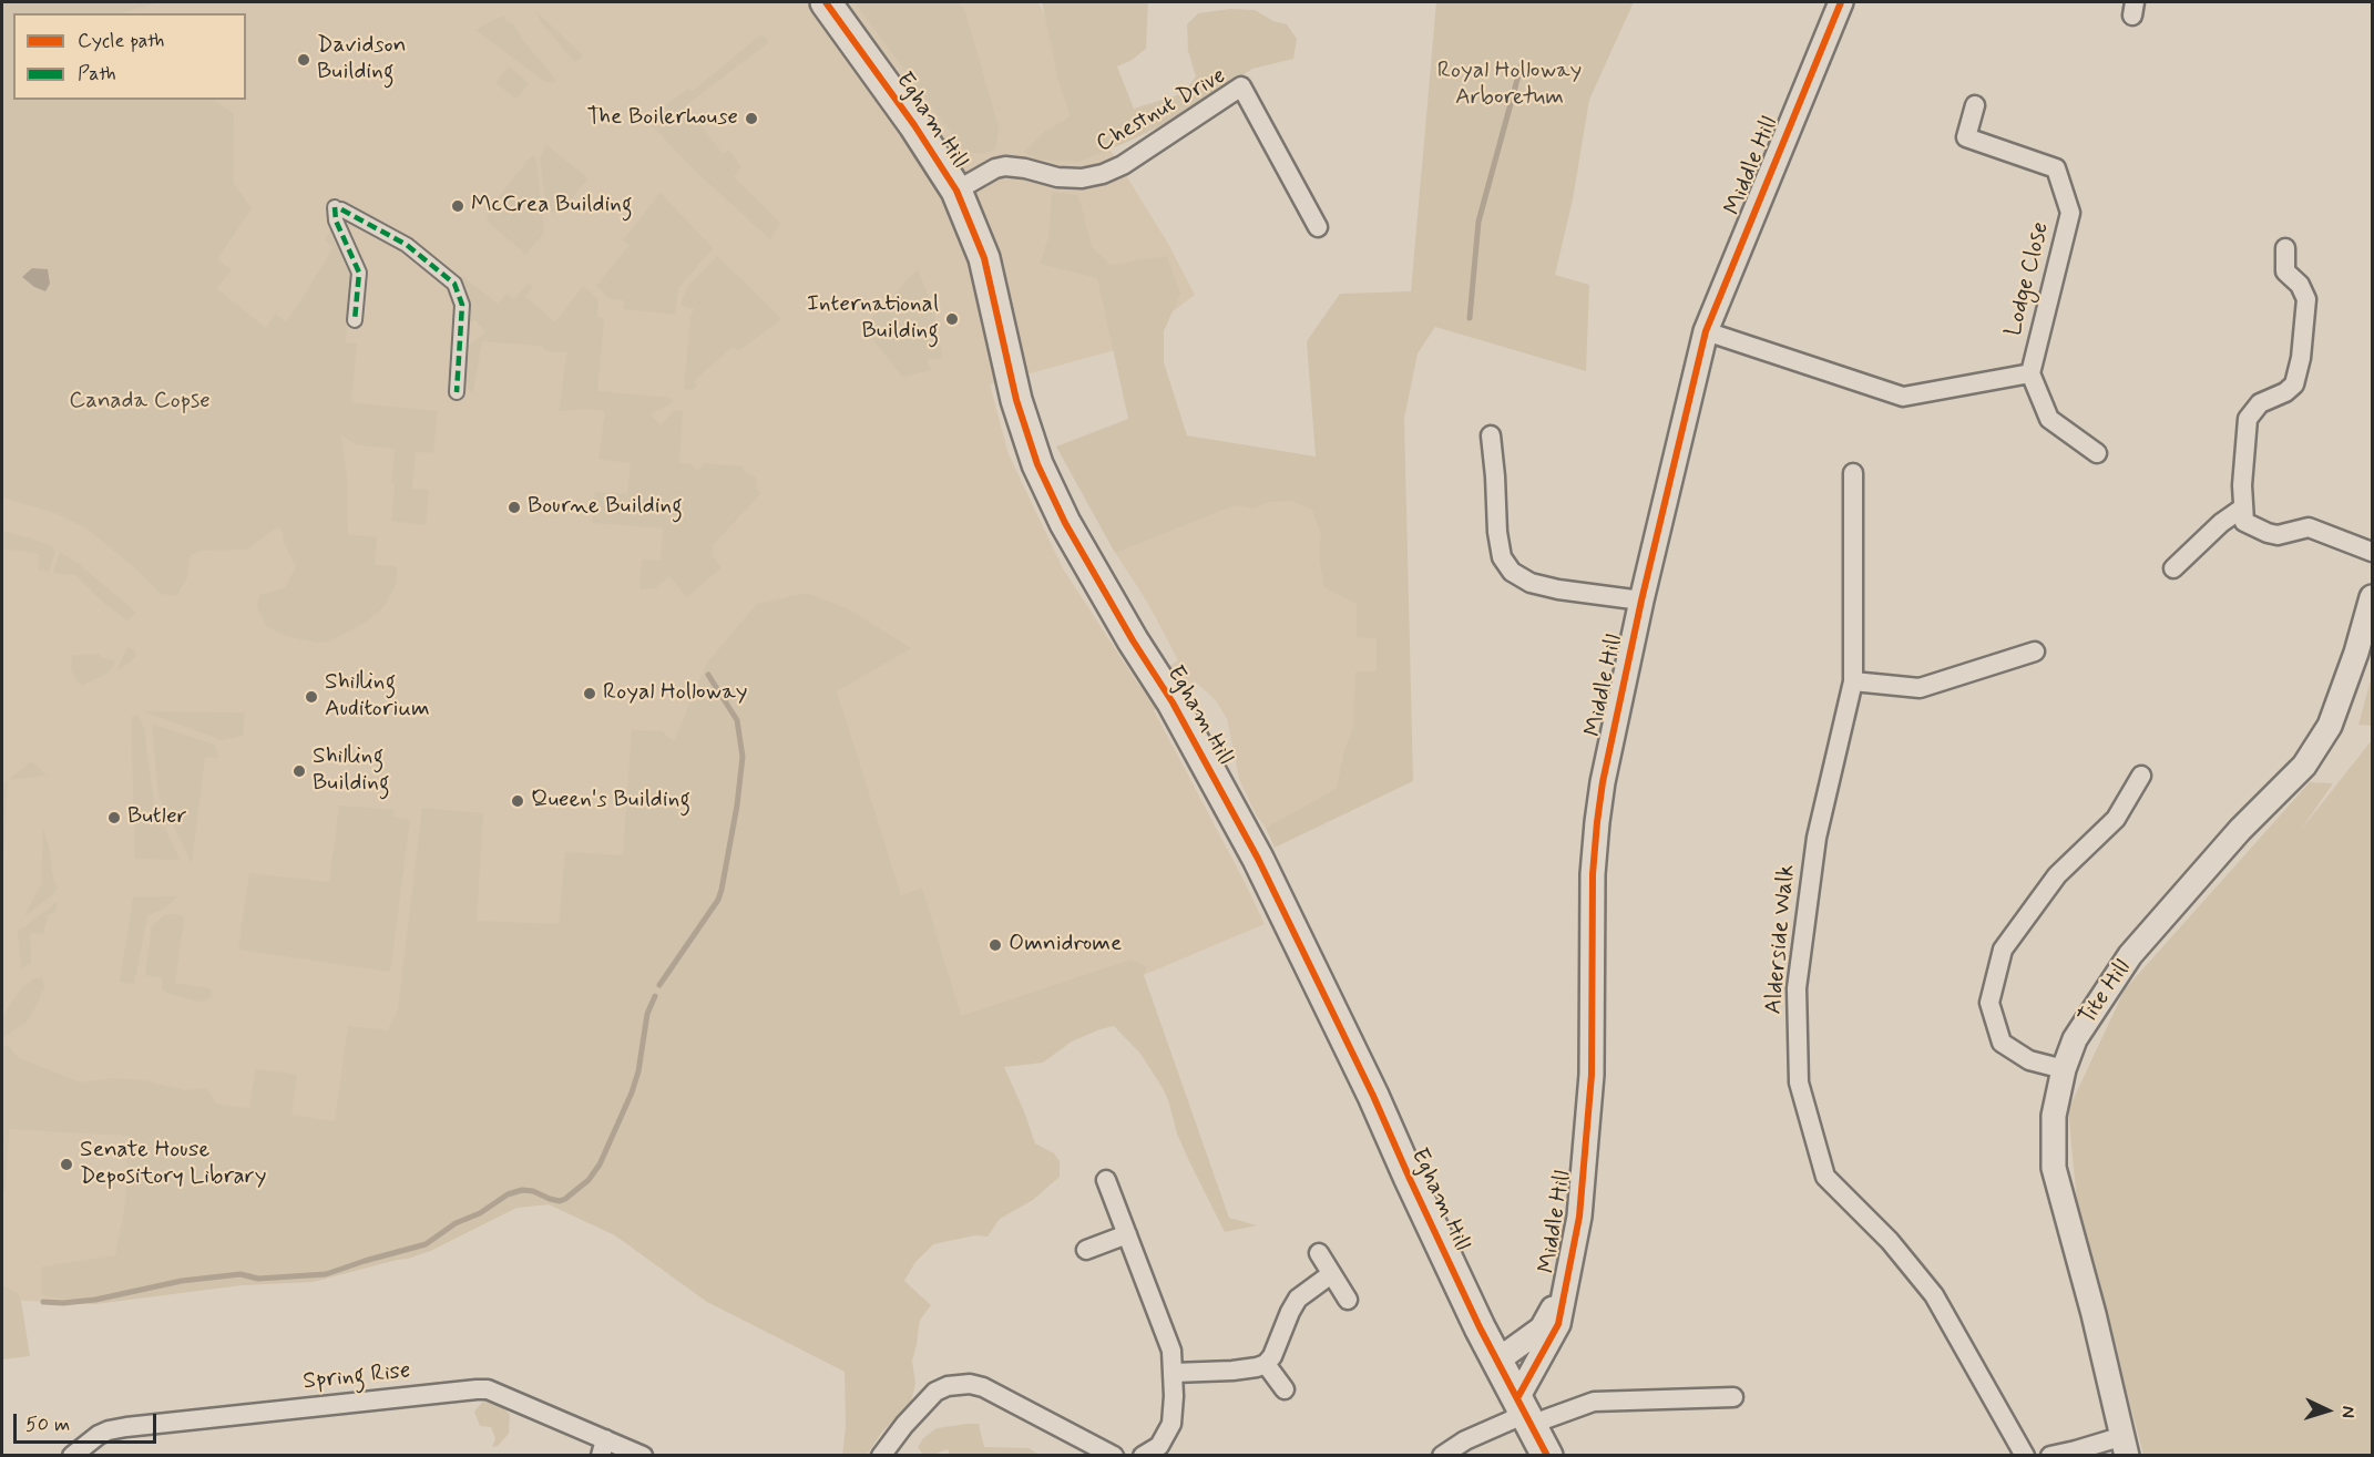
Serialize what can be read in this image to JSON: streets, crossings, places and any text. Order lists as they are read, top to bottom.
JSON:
{
  "streets": {
    "main road": ["Egham Hill"],
    "street": [
      "Chestnut Drive",
      "Middle Hill",
      "Lodge Close",
      "Alderside Walk",
      "Tite Hill",
      "Spring Rise"
    ]
  },
  "crossings": [
    ["Chestnut Drive", "Egham Hill"],
    ["Egham Hill", "Middle Hill"],
    ["Middle Hill", "Lodge Close"]
  ],
  "parks": ["Royal Holloway Arboretum", "Canada Copse"],
  "places": [
    "Davidson Building",
    "The Boilerhouse",
    "McCrea Building",
    "International Building",
    "Bourne Building",
    "Royal Holloway",
    "Shilling Auditorium",
    "Shilling Building",
    "Queen's Building",
    "Butler",
    "Omnidrome",
    "Senate House Depository Library"
  ],
  "legend": ["Cycle path", "Path"],
  "scale_bar": "50 m",
  "north": "right"
}
